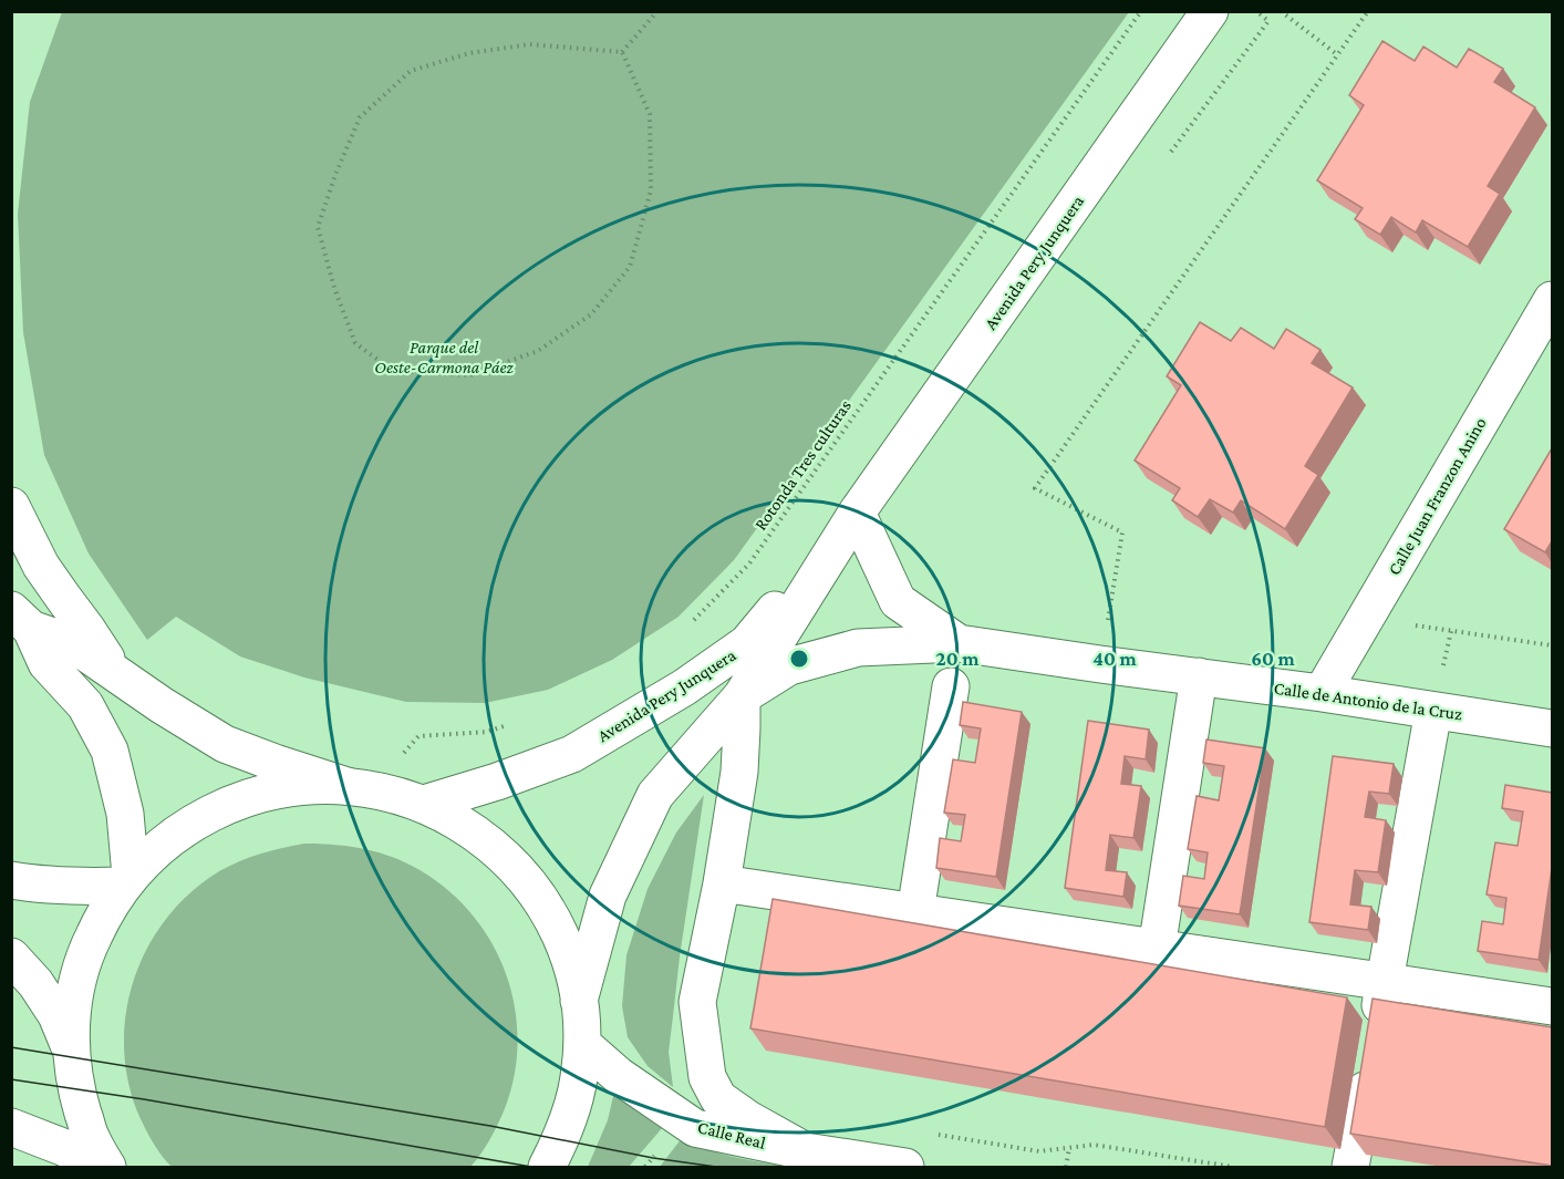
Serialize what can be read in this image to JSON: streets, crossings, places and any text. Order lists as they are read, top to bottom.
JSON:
{
  "streets": {
    "main road": [
      "Avenida Pery Junquera",
      "Calle Juan Franzon Anino",
      "Calle de Antonio de la Cruz",
      "Calle Real"
    ],
    "path": ["Rotonda Tres culturas"]
  },
  "crossings": [
    ["Avenida Pery Junquera", "Calle de Antonio de la Cruz"],
    ["Calle Juan Franzon Anino", "Calle de Antonio de la Cruz"]
  ],
  "parks": ["Parque del Oeste-Carmona Páez"],
  "rings": ["20 m", "40 m", "60 m"]
}
